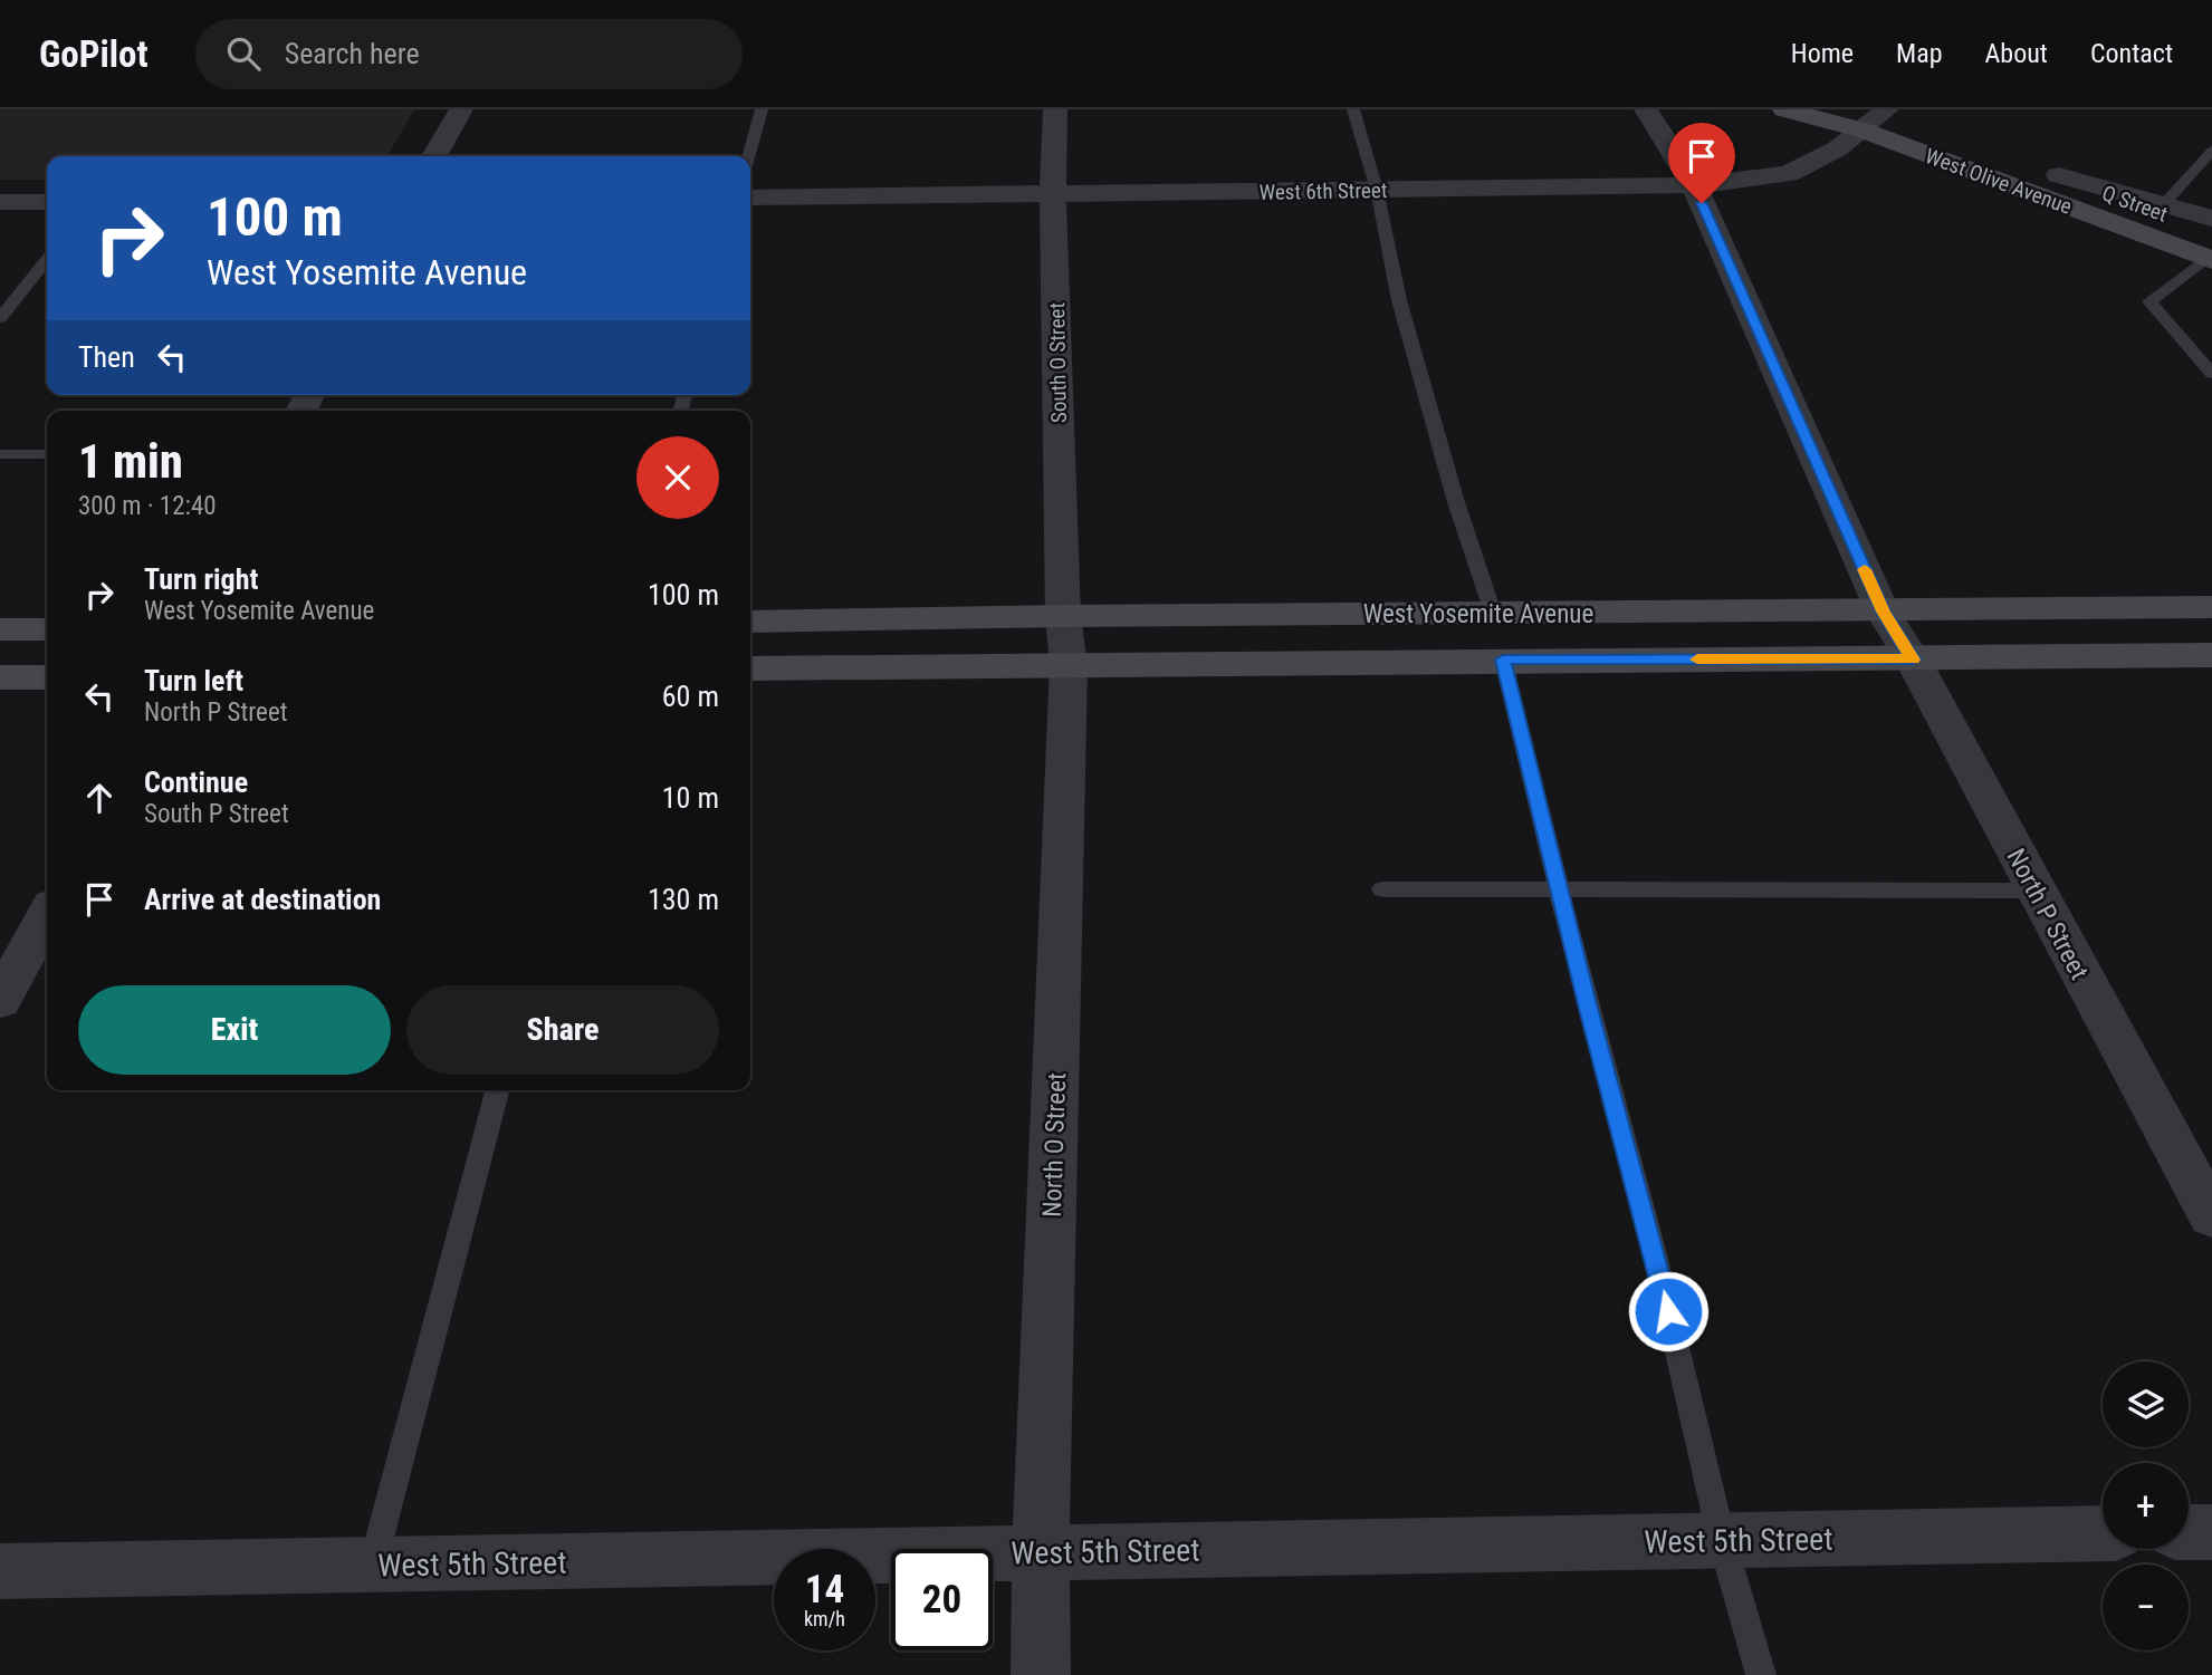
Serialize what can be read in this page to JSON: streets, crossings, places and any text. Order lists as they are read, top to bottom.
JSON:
{
  "streets": {
    "main road": ["West Olive Avenue", "Q Street", "West Yosemite Avenue"],
    "street": [
      "West 6th Street",
      "South O Street",
      "North P Street",
      "North O Street",
      "West 5th Street"
    ]
  },
  "crossings": [
    ["West Olive Avenue", "West 6th Street"],
    ["West Olive Avenue", "Q Street"],
    ["West 6th Street", "South O Street"],
    ["West 6th Street", "North P Street"],
    ["South O Street", "West Yosemite Avenue"],
    ["South O Street", "North O Street"],
    ["West Yosemite Avenue", "North P Street"],
    ["West Yosemite Avenue", "North O Street"],
    ["North O Street", "West 5th Street"]
  ],
  "page": {
    "header": "GoPilot",
    "search": "Search here",
    "nav": [
      "Home",
      "Map",
      "About",
      "Contact"
    ],
    "turn": ["100 m", "West Yosemite Avenue"],
    "then": "Then",
    "heading": ["1 min", "300 m · 12:40"],
    "list": [
      {
        "name": "Turn right",
        "note": "West Yosemite Avenue",
        "value": "100 m"
      },
      {
        "name": "Turn left",
        "note": "North P Street",
        "value": "60 m"
      },
      {
        "name": "Continue",
        "note": "South P Street",
        "value": "10 m"
      },
      {
        "name": "Arrive at destination",
        "value": "130 m"
      }
    ],
    "buttons": ["Exit", "Share"],
    "map_buttons": ["+", "−"],
    "speed": "14 km/h",
    "limit": "20"
  }
}
